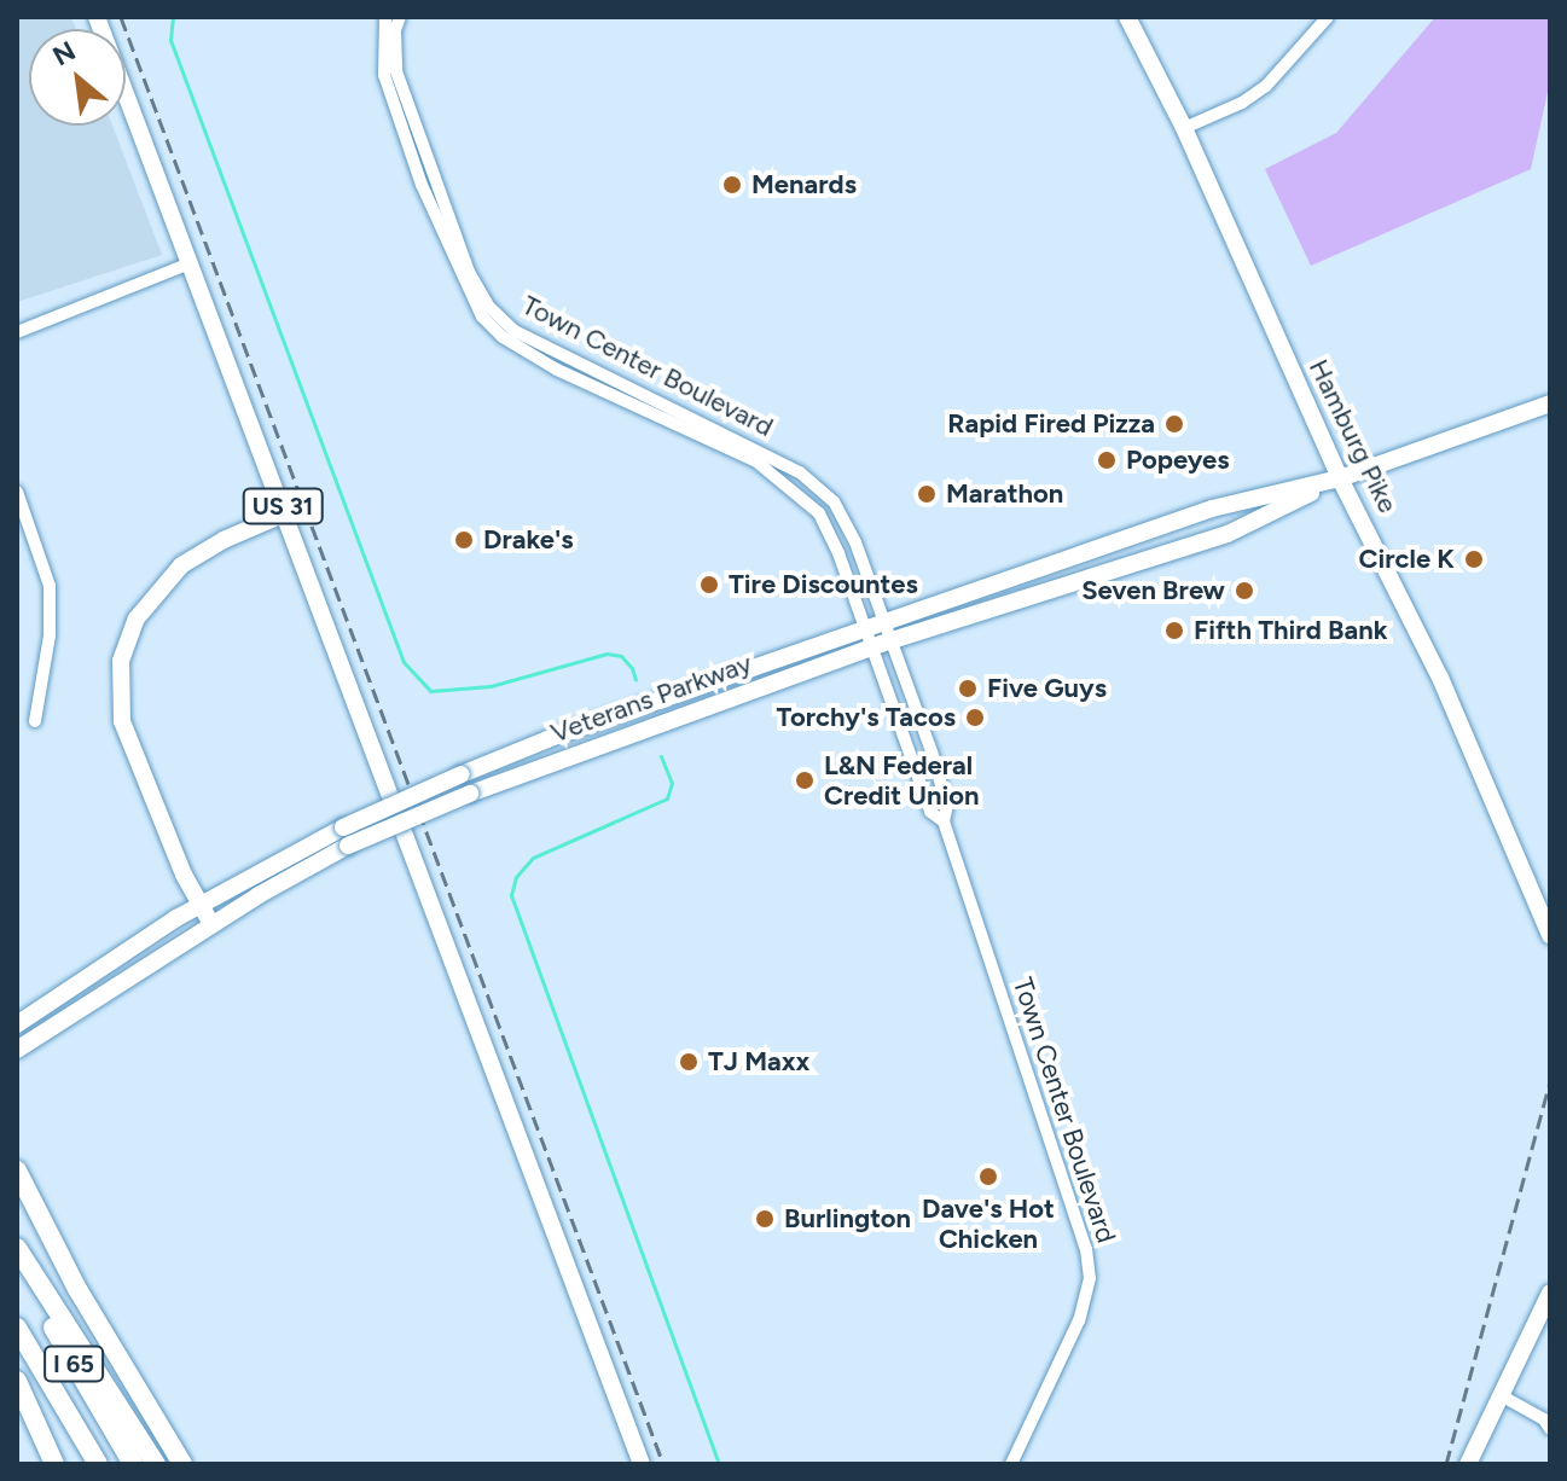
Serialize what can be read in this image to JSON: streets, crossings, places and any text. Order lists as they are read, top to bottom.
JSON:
{
  "streets": {
    "highway": ["I 65"],
    "main road": ["Hamburg Pike", "US 31", "Veterans Parkway"],
    "street": ["Town Center Boulevard"]
  },
  "crossings": [
    ["Town Center Boulevard", "Veterans Parkway"],
    ["Hamburg Pike", "Veterans Parkway"]
  ],
  "places": [
    "Menards",
    "Rapid Fired Pizza",
    "Popeyes",
    "Marathon",
    "Drake's",
    "Circle K",
    "Tire Discountes",
    "Seven Brew",
    "Fifth Third Bank",
    "Five Guys",
    "Torchy's Tacos",
    "L&N Federal Credit Union",
    "TJ Maxx",
    "Dave's Hot Chicken",
    "Burlington"
  ],
  "north": "top left"
}
